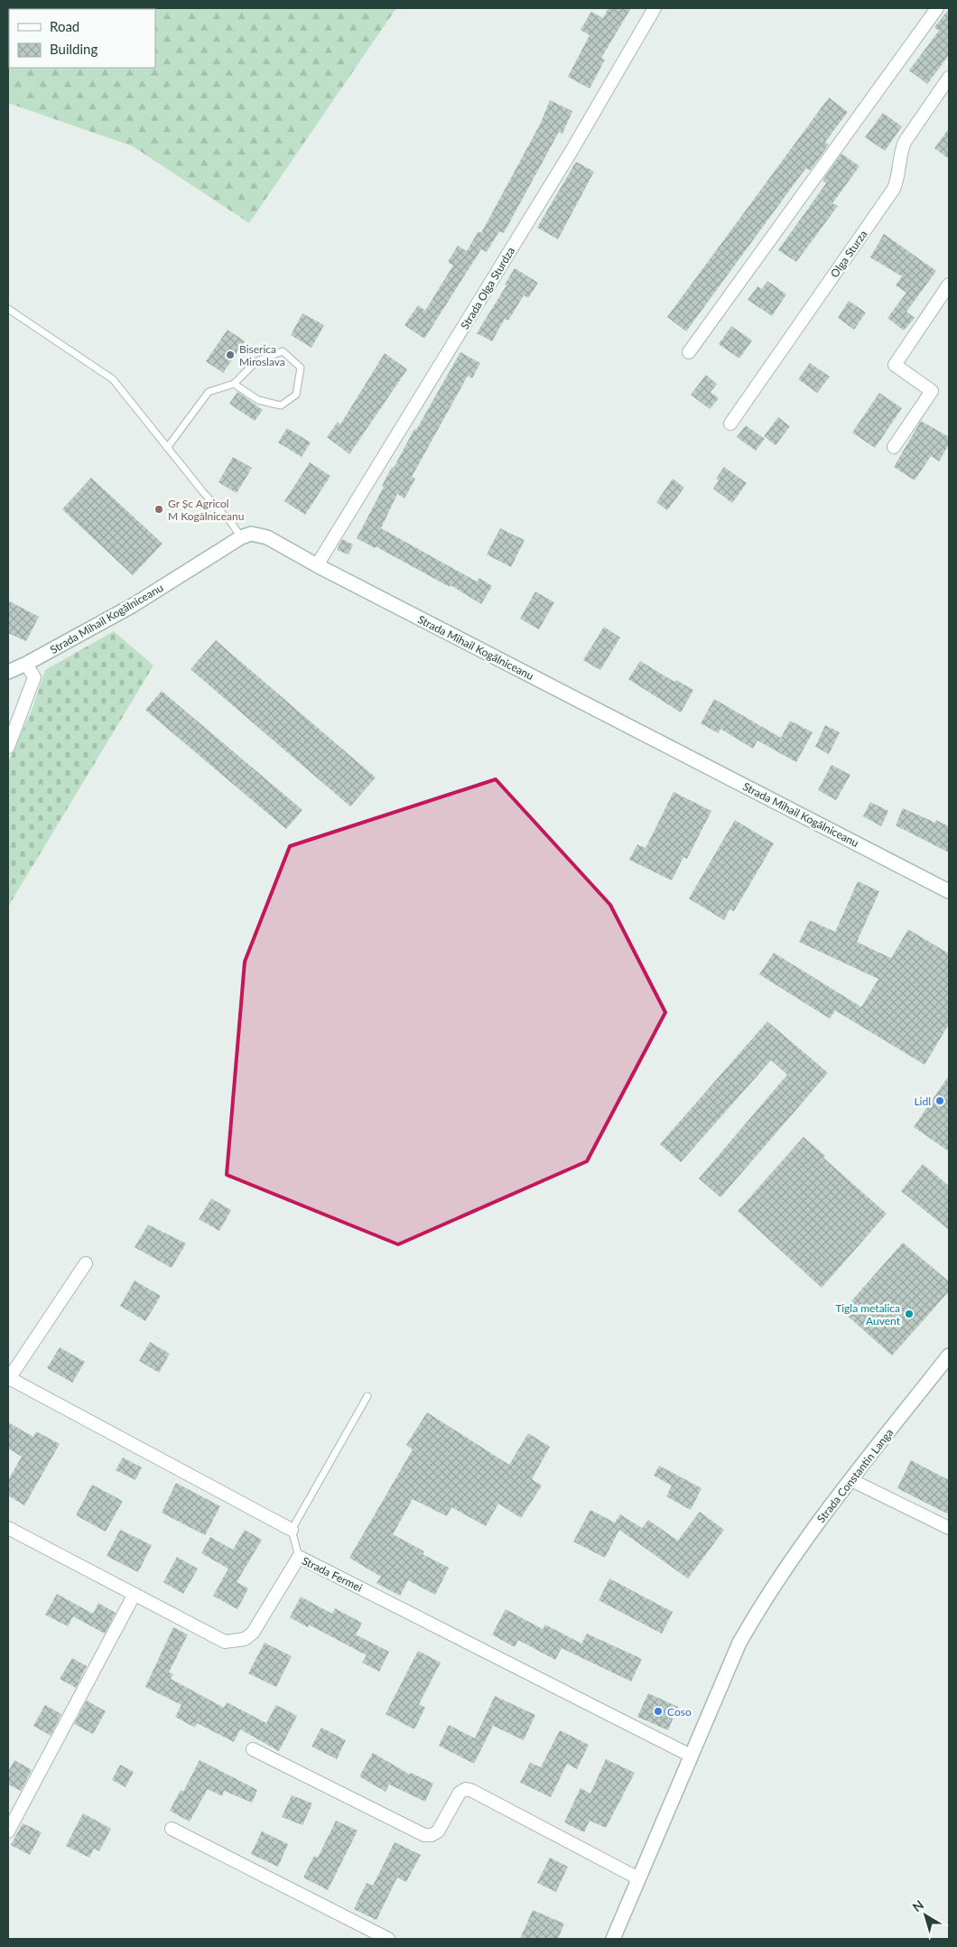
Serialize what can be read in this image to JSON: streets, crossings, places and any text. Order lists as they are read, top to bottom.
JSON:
{
  "streets": {
    "street": [
      "Olga Sturza",
      "Strada Olga Sturdza",
      "Strada Mihail Kogălniceanu",
      "Strada Constantin Langa",
      "Strada Fermei"
    ]
  },
  "crossings": [
    ["Strada Olga Sturdza", "Strada Mihail Kogălniceanu"],
    ["Strada Constantin Langa", "Strada Fermei"]
  ],
  "places": [
    "Biserica Miroslava",
    "Gr Șc Agricol M Kogălniceanu",
    "Lidl",
    "Tigla metalica Auvent",
    "Coso"
  ],
  "legend": ["Road", "Building"],
  "north": "top left"
}
